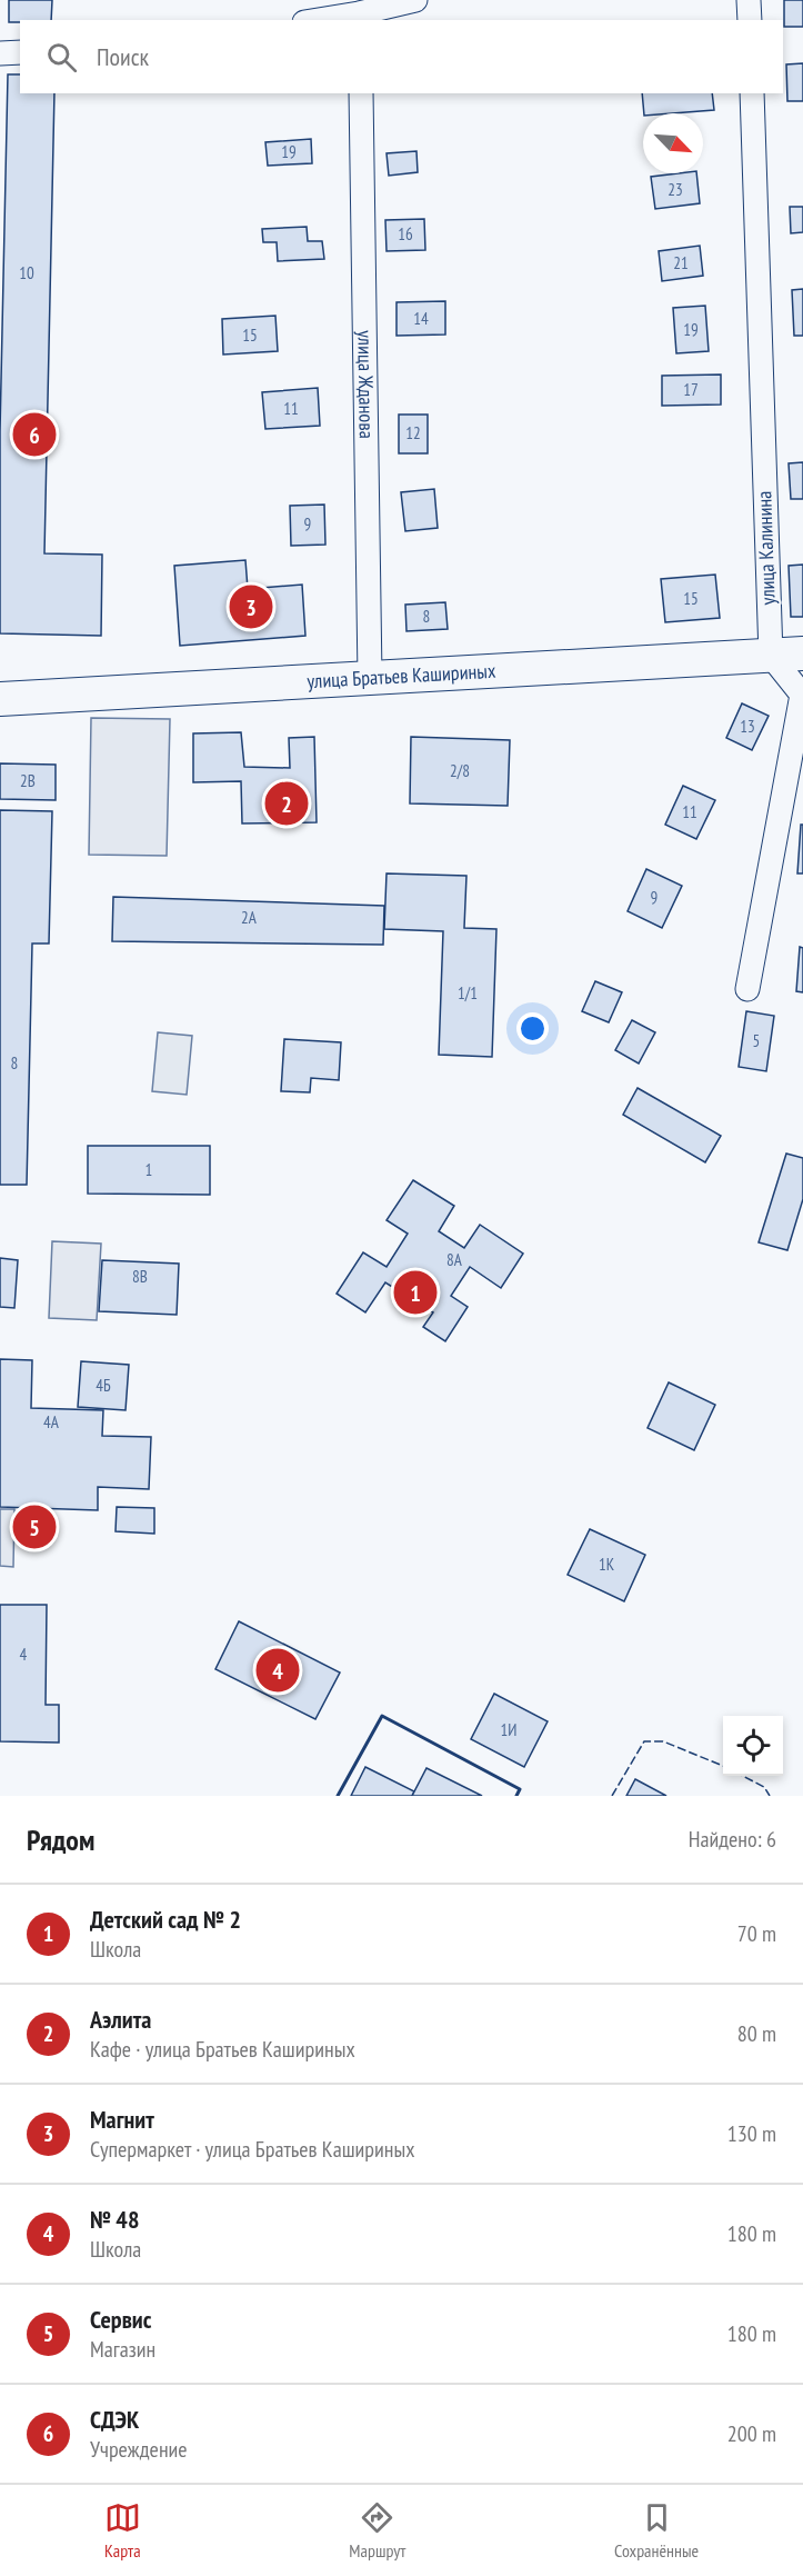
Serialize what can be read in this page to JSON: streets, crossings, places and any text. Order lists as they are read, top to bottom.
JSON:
{
  "streets": {
    "main road": ["улица Братьев Кашириных"],
    "street": ["улица Жданова", "улица Калинина"]
  },
  "crossings": [
    ["улица Жданова", "улица Братьев Кашириных"],
    ["улица Калинина", "улица Братьев Кашириных"]
  ],
  "house_numbers": [
    "19",
    "23",
    "16",
    "21",
    "10",
    "14",
    "19",
    "15",
    "17",
    "11",
    "12",
    "9",
    "15",
    "8",
    "13",
    "2/8",
    "2В",
    "11",
    "9",
    "2А",
    "1/1",
    "5",
    "8",
    "1",
    "8А",
    "8В",
    "4Б",
    "4А",
    "1К",
    "4",
    "1И"
  ],
  "north": "bottom right",
  "page": {
    "search": "Поиск",
    "pins": [
      "6",
      "3",
      "2",
      "1",
      "5",
      "4"
    ],
    "heading": ["Рядом", "Найдено: 6"],
    "list": [
      {
        "mark": "1",
        "name": "Детский сад № 2",
        "note": "Школа",
        "value": "70 m"
      },
      {
        "mark": "2",
        "name": "Аэлита",
        "note": "Кафе · улица Братьев Кашириных",
        "value": "80 m"
      },
      {
        "mark": "3",
        "name": "Магнит",
        "note": "Супермаркет · улица Братьев Кашириных",
        "value": "130 m"
      },
      {
        "mark": "4",
        "name": "№ 48",
        "note": "Школа",
        "value": "180 m"
      },
      {
        "mark": "5",
        "name": "Сервис",
        "note": "Магазин",
        "value": "180 m"
      },
      {
        "mark": "6",
        "name": "СДЭК",
        "note": "Учреждение",
        "value": "200 m"
      }
    ],
    "nav": ["Карта", "Маршрут", "Сохранённые"]
  }
}
